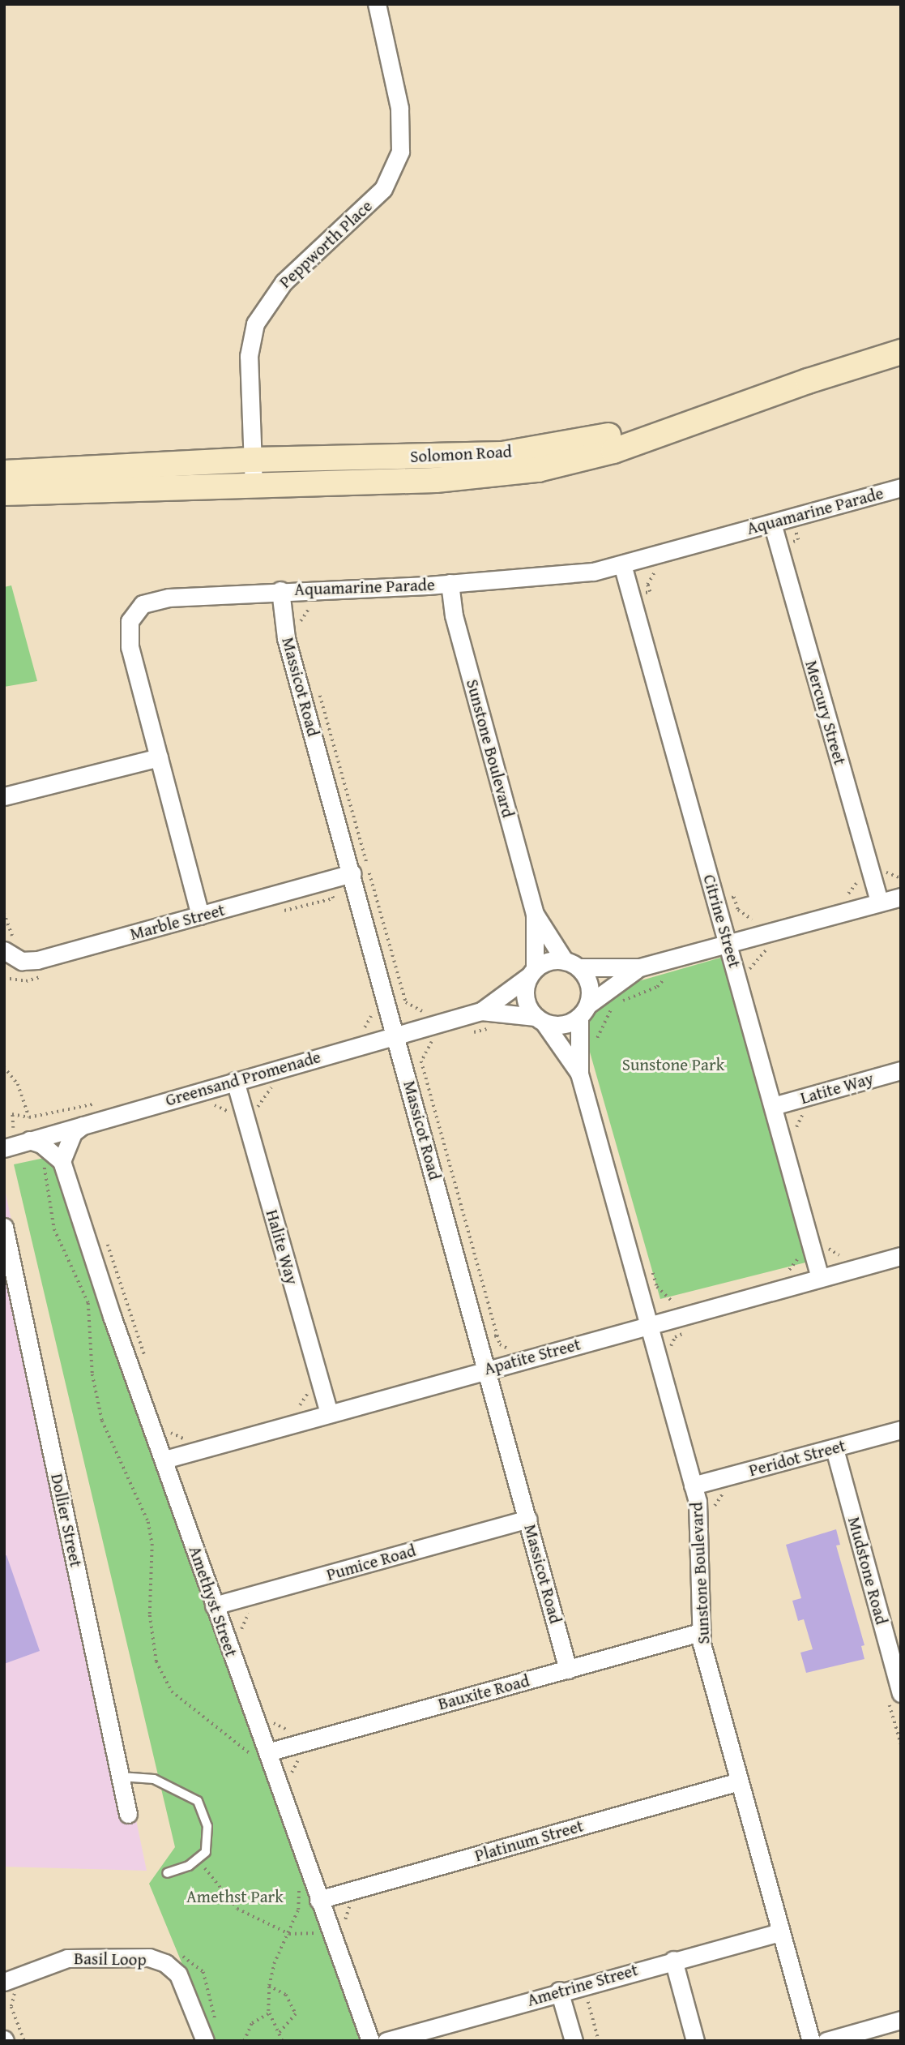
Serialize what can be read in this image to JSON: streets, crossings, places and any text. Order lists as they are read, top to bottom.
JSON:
{
  "streets": {
    "main road": ["Solomon Road"],
    "street": [
      "Peppworth Place",
      "Aquamarine Parade",
      "Massicot Road",
      "Mercury Street",
      "Sunstone Boulevard",
      "Citrine Street",
      "Marble Street",
      "Greensand Promenade",
      "Latite Way",
      "Halite Way",
      "Apatite Street",
      "Peridot Street",
      "Dollier Street",
      "Pumice Road",
      "Mudstone Road",
      "Amethyst Street",
      "Bauxite Road",
      "Platinum Street",
      "Basil Loop",
      "Ametrine Street"
    ]
  },
  "crossings": [
    ["Peppworth Place", "Solomon Road"],
    ["Aquamarine Parade", "Massicot Road"],
    ["Aquamarine Parade", "Mercury Street"],
    ["Aquamarine Parade", "Sunstone Boulevard"],
    ["Aquamarine Parade", "Citrine Street"],
    ["Aquamarine Parade", "Marble Street"],
    ["Massicot Road", "Marble Street"],
    ["Massicot Road", "Greensand Promenade"],
    ["Massicot Road", "Apatite Street"],
    ["Massicot Road", "Pumice Road"],
    ["Massicot Road", "Bauxite Road"],
    ["Sunstone Boulevard", "Greensand Promenade"],
    ["Sunstone Boulevard", "Apatite Street"],
    ["Sunstone Boulevard", "Peridot Street"],
    ["Sunstone Boulevard", "Bauxite Road"],
    ["Sunstone Boulevard", "Platinum Street"],
    ["Sunstone Boulevard", "Ametrine Street"],
    ["Citrine Street", "Latite Way"],
    ["Citrine Street", "Apatite Street"],
    ["Greensand Promenade", "Halite Way"],
    ["Halite Way", "Apatite Street"],
    ["Apatite Street", "Amethyst Street"],
    ["Peridot Street", "Mudstone Road"],
    ["Pumice Road", "Amethyst Street"],
    ["Amethyst Street", "Bauxite Road"],
    ["Amethyst Street", "Platinum Street"]
  ],
  "parks": ["Sunstone Park", "Amethst Park"]
}
